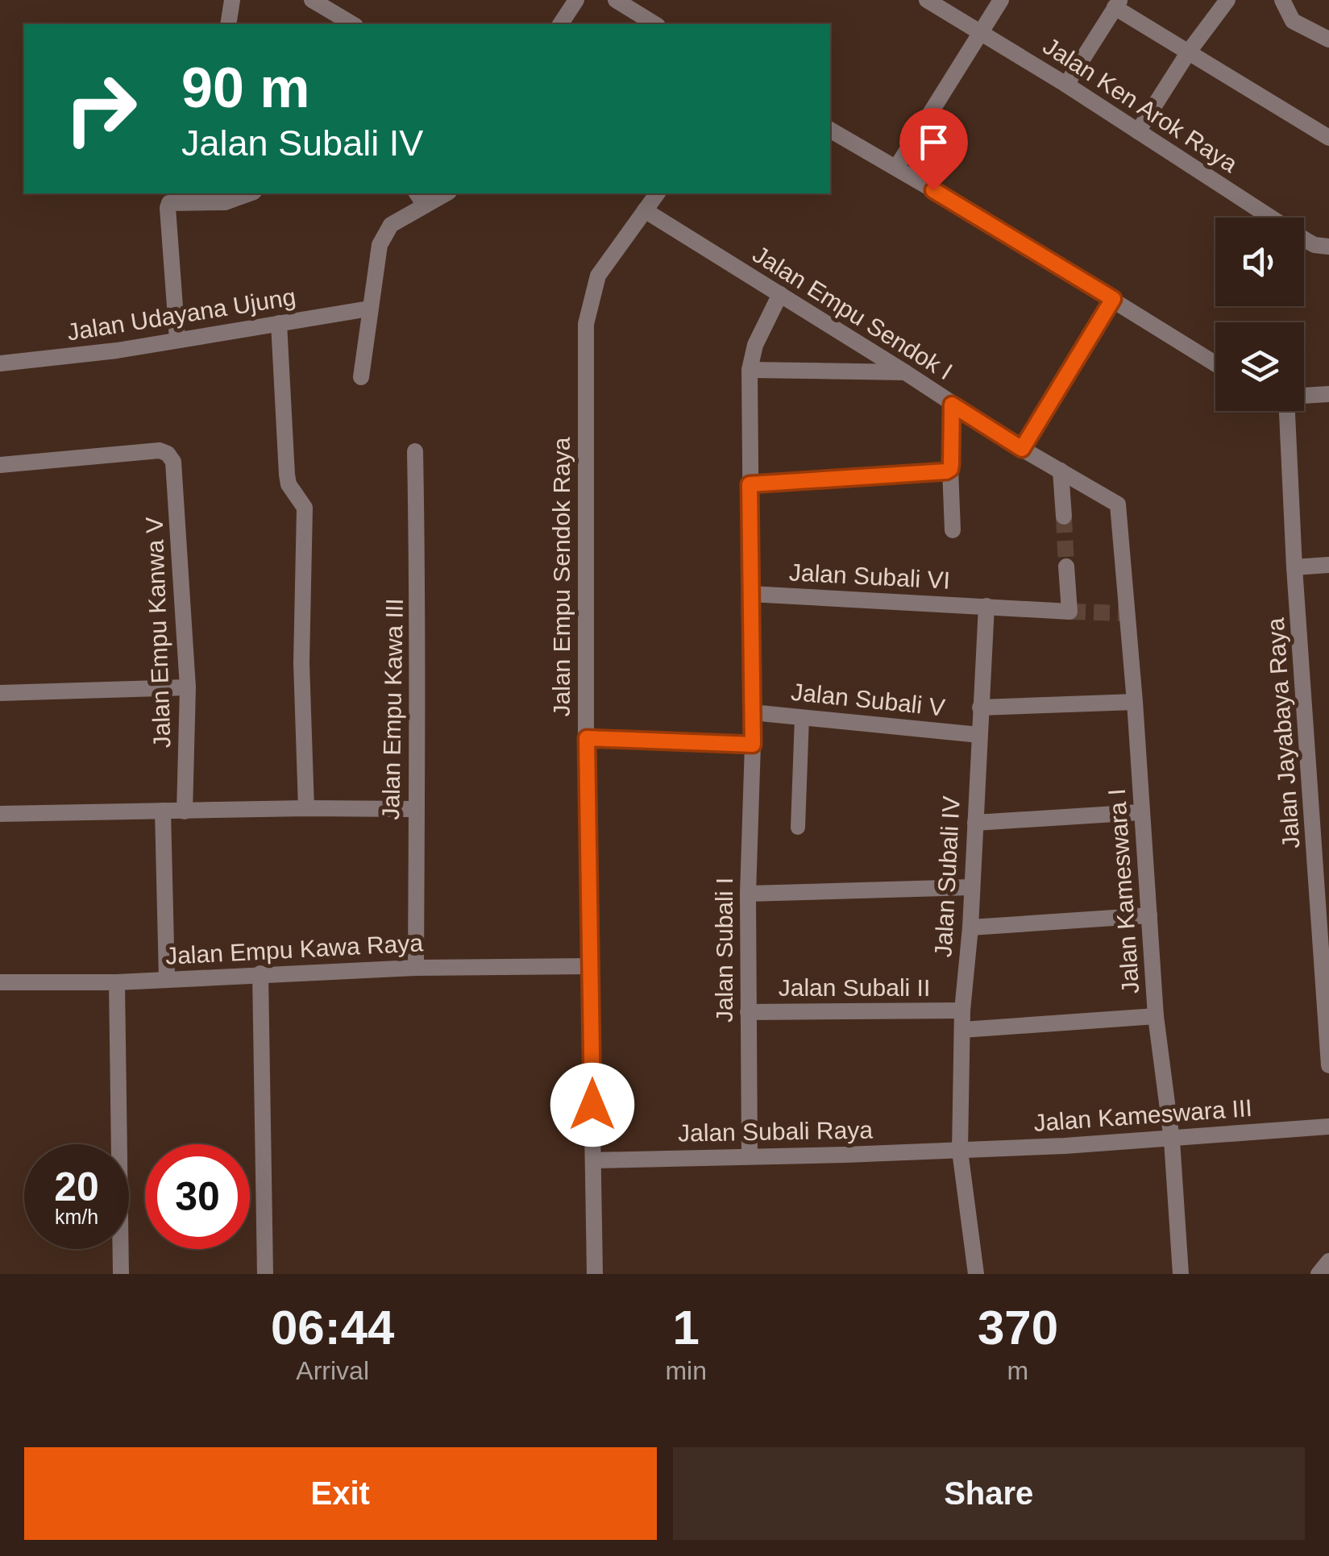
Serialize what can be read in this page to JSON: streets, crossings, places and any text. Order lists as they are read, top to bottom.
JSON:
{
  "streets": {
    "street": [
      "Jalan Ken Arok Raya",
      "Jalan Empu Sendok I",
      "Jalan Udayana Ujung",
      "Jalan Subali VI",
      "Jalan Empu Sendok Raya",
      "Jalan Empu Kanwa V",
      "Jalan Subali V",
      "Jalan Empu Kawa III",
      "Jalan Jayabaya Raya",
      "Jalan Subali IV",
      "Jalan Kameswara I",
      "Jalan Empu Kawa Raya",
      "Jalan Subali I",
      "Jalan Subali II",
      "Jalan Kameswara III",
      "Jalan Subali Raya"
    ]
  },
  "crossings": [
    ["Jalan Empu Sendok I", "Jalan Empu Sendok Raya"],
    ["Jalan Empu Sendok I", "Jalan Kameswara I"],
    ["Jalan Empu Sendok I", "Jalan Subali I"],
    ["Jalan Subali VI", "Jalan Subali IV"],
    ["Jalan Subali VI", "Jalan Subali I"],
    ["Jalan Empu Sendok Raya", "Jalan Empu Kawa Raya"],
    ["Jalan Empu Sendok Raya", "Jalan Subali Raya"],
    ["Jalan Subali V", "Jalan Subali IV"],
    ["Jalan Subali V", "Jalan Subali I"],
    ["Jalan Empu Kawa III", "Jalan Empu Kawa Raya"],
    ["Jalan Subali IV", "Jalan Subali II"],
    ["Jalan Subali IV", "Jalan Kameswara III"],
    ["Jalan Subali IV", "Jalan Subali Raya"],
    ["Jalan Kameswara I", "Jalan Kameswara III"],
    ["Jalan Subali I", "Jalan Subali II"],
    ["Jalan Subali I", "Jalan Subali Raya"],
    ["Jalan Kameswara III", "Jalan Subali Raya"]
  ],
  "page": {
    "turn": ["90 m", "Jalan Subali IV"],
    "speed": "20 km/h",
    "limit": "30",
    "eta": [
      "06:44",
      "Arrival",
      "1",
      "min",
      "370",
      "m"
    ],
    "buttons": ["Exit", "Share"]
  }
}
